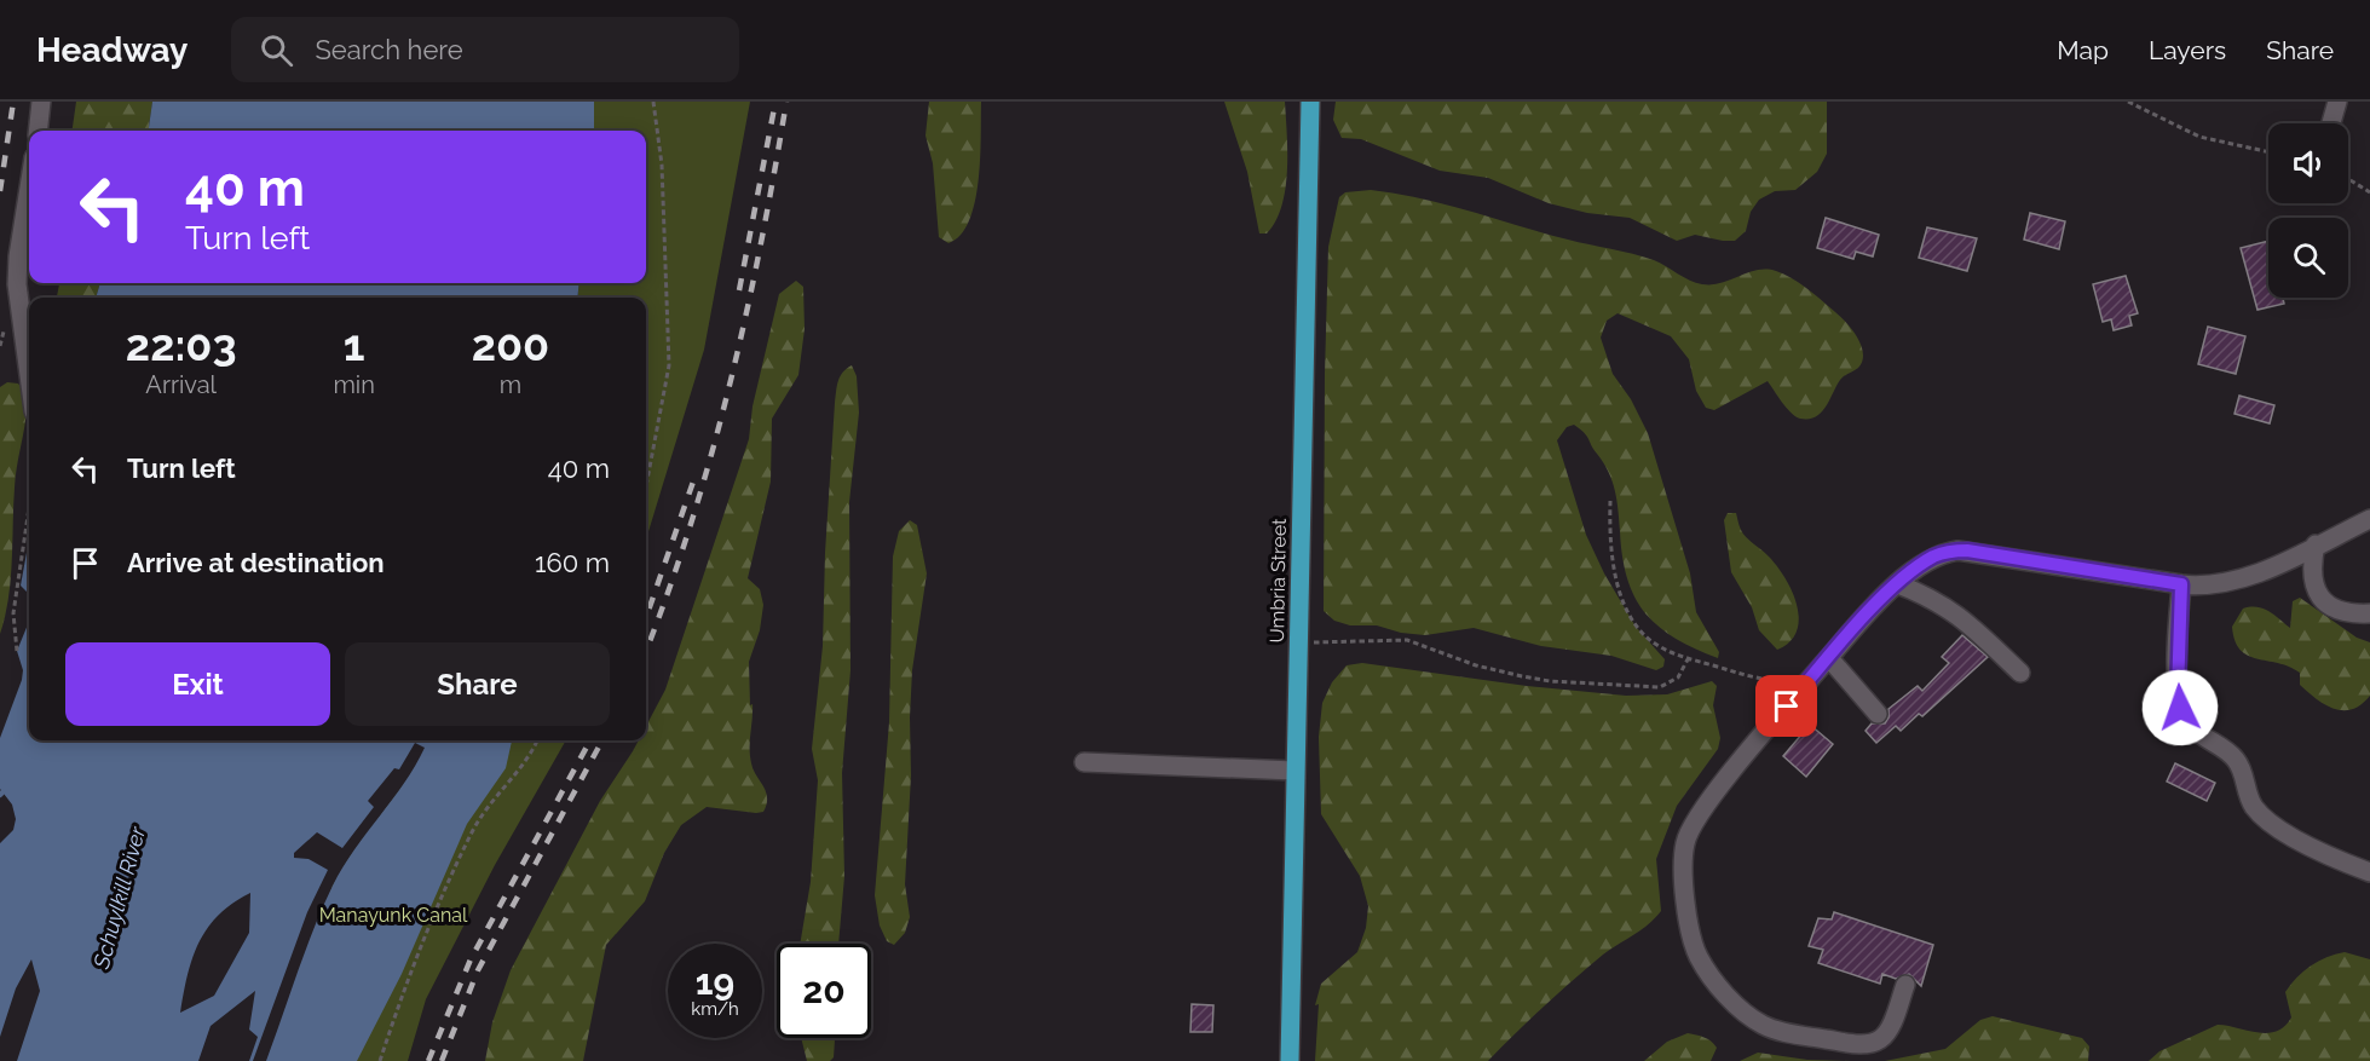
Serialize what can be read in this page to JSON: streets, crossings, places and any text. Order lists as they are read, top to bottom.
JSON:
{
  "streets": {
    "main road": ["Umbria Street"]
  },
  "water": ["Schuylkill River"],
  "parks": ["Manayunk Canal"],
  "page": {
    "header": "Headway",
    "search": "Search here",
    "nav": ["Map", "Layers", "Share"],
    "turn": ["40 m", "Turn left"],
    "eta": [
      "22:03",
      "Arrival",
      "1",
      "min",
      "200",
      "m"
    ],
    "list": [
      {
        "name": "Turn left",
        "value": "40 m"
      },
      {
        "name": "Arrive at destination",
        "value": "160 m"
      }
    ],
    "buttons": ["Exit", "Share"],
    "speed": "19 km/h",
    "limit": "20"
  }
}
